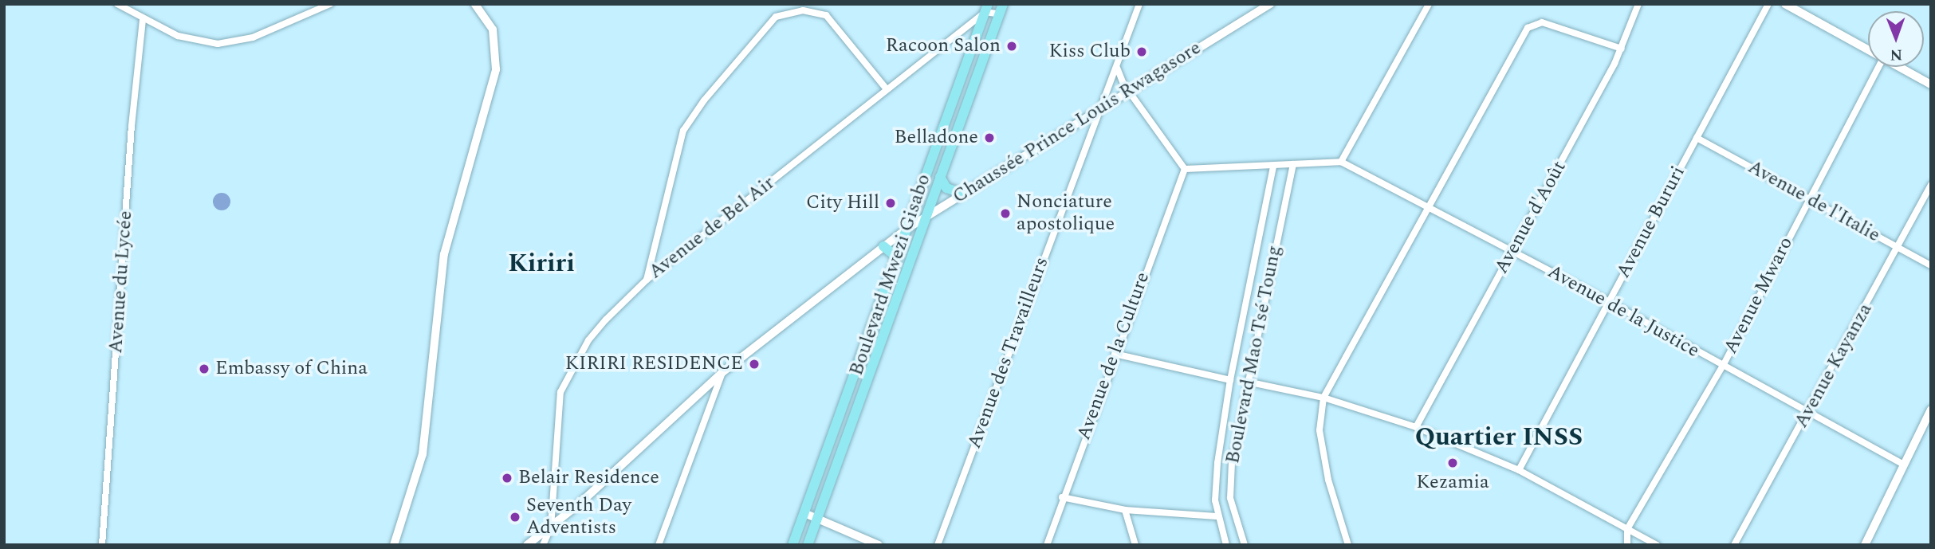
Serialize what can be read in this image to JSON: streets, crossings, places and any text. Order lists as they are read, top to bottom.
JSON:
{
  "streets": {
    "main road": ["Boulevard Mwezi Gisabo"],
    "street": [
      "Chaussée Prince Louis Rwagasore",
      "Avenue de l'Italie",
      "Avenue d'Août",
      "Avenue Bururi",
      "Avenue de Bel Air",
      "Avenue du Lycée",
      "Avenue Mwaro",
      "Avenue de la Justice",
      "Avenue des Travailleurs",
      "Boulevard Mao Tsé Toung",
      "Avenue de la Culture",
      "Avenue Kayanza"
    ]
  },
  "crossings": [
    ["Chaussée Prince Louis Rwagasore", "Avenue de Bel Air"],
    ["Chaussée Prince Louis Rwagasore", "Boulevard Mwezi Gisabo"],
    ["Chaussée Prince Louis Rwagasore", "Avenue des Travailleurs"],
    ["Avenue de l'Italie", "Avenue Bururi"],
    ["Avenue de l'Italie", "Avenue Mwaro"],
    ["Avenue de l'Italie", "Avenue Kayanza"],
    ["Avenue d'Août", "Avenue de la Justice"],
    ["Avenue Bururi", "Avenue de la Justice"],
    ["Avenue de Bel Air", "Boulevard Mwezi Gisabo"],
    ["Avenue Mwaro", "Avenue de la Justice"],
    ["Avenue de la Justice", "Avenue Kayanza"]
  ],
  "districts": ["Kiriri", "Quartier INSS"],
  "places": [
    "Racoon Salon",
    "Kiss Club",
    "Belladone",
    "City Hill",
    "Nonciature apostolique",
    "KIRIRI RESIDENCE",
    "Embassy of China",
    "Kezamia",
    "Belair Residence",
    "Seventh Day Adventists"
  ],
  "north": "bottom"
}
